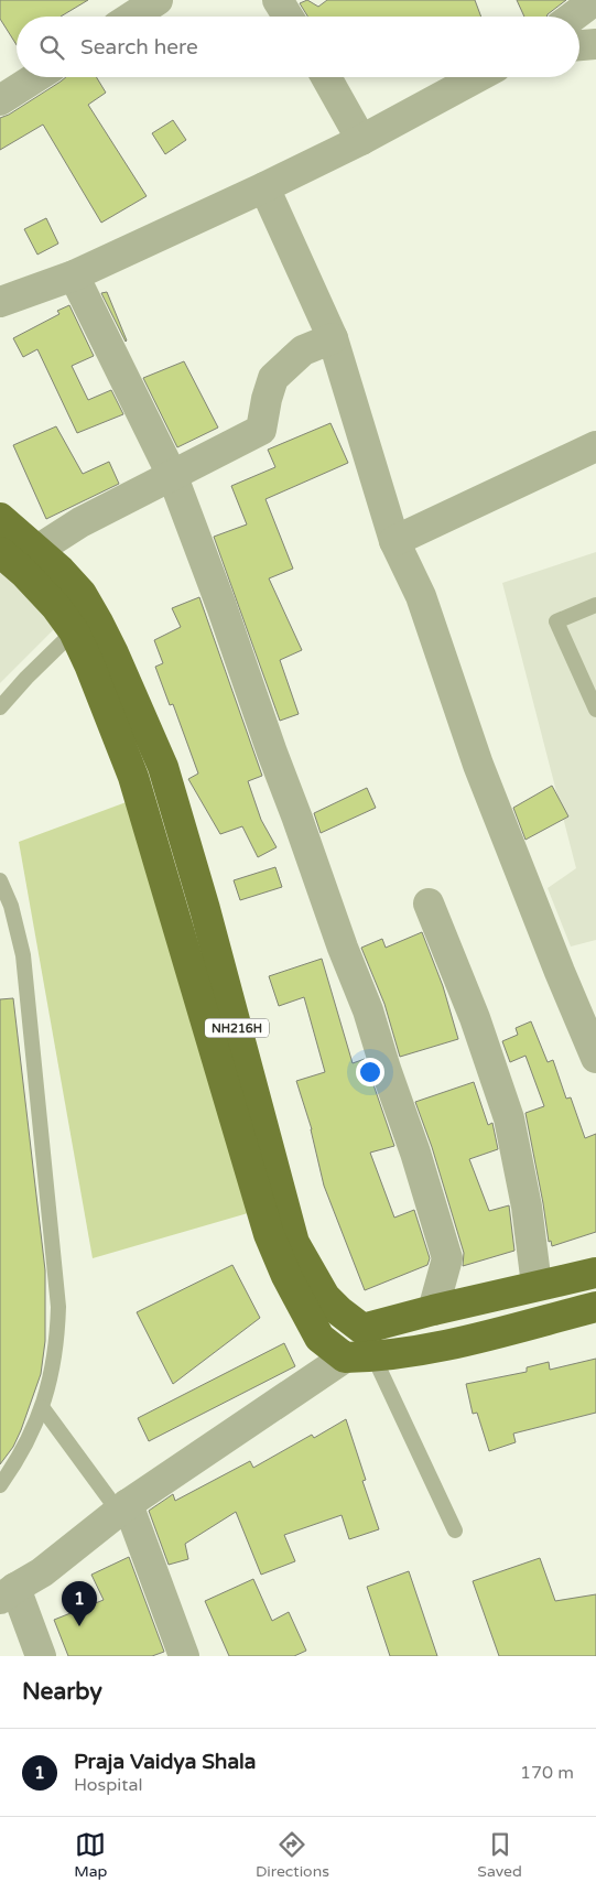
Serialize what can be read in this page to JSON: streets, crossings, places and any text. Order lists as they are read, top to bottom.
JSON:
{
  "streets": {
    "highway": ["NH216H"]
  },
  "page": {
    "search": "Search here",
    "pins": "1",
    "heading": "Nearby",
    "list": [
      {
        "mark": "1",
        "name": "Praja Vaidya Shala",
        "note": "Hospital",
        "value": "170 m"
      }
    ],
    "nav": ["Map", "Directions", "Saved"]
  }
}
